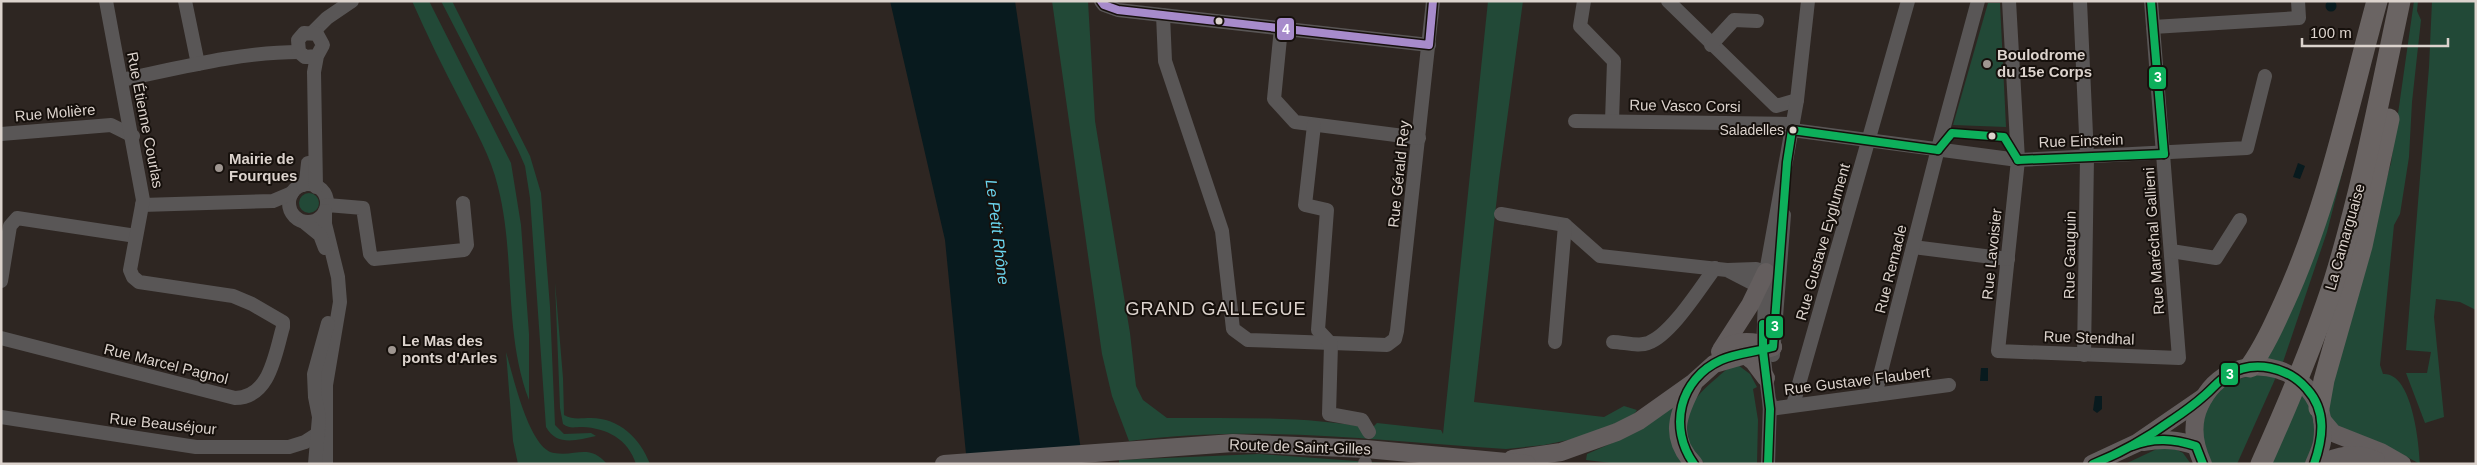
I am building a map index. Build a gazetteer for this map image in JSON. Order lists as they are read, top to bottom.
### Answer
{
  "streets": {
    "highway": ["La Camarguaise"],
    "main road": ["Route de Saint-Gilles"],
    "street": [
      "Rue Vasco Corsi",
      "Rue Molière",
      "Rue Étienne Courlas",
      "Rue Einstein",
      "Rue Gérald Rey",
      "Rue Maréchal Gallieni",
      "Rue Gustave Eyglument",
      "Rue Lavoisier",
      "Rue Gauguin",
      "Rue Remacle",
      "Rue Stendhal",
      "Rue Marcel Pagnol",
      "Rue Gustave Flaubert",
      "Rue Beauséjour"
    ]
  },
  "crossings": [
    ["Rue Vasco Corsi", "Rue Einstein"],
    ["Rue Molière", "Rue Étienne Courlas"],
    ["Rue Étienne Courlas", "Rue Marcel Pagnol"],
    ["Rue Einstein", "Rue Maréchal Gallieni"],
    ["Rue Einstein", "Rue Gustave Eyglument"],
    ["Rue Einstein", "Rue Lavoisier"],
    ["Rue Einstein", "Rue Gauguin"],
    ["Rue Einstein", "Rue Remacle"],
    ["Rue Maréchal Gallieni", "Rue Stendhal"],
    ["Rue Gustave Eyglument", "Rue Gustave Flaubert"],
    ["Rue Lavoisier", "Rue Stendhal"],
    ["Rue Gauguin", "Rue Stendhal"],
    ["Rue Remacle", "Rue Gustave Flaubert"]
  ],
  "districts": ["GRAND GALLEGUE"],
  "water": ["Le Petit Rhône"],
  "places": [
    "Boulodrome du 15e Corps",
    "Saladelles",
    "Mairie de Fourques",
    "Le Mas des ponts d'Arles"
  ],
  "lines": ["transit line 3", "transit line 4"],
  "scale_bar": "100 m"
}
